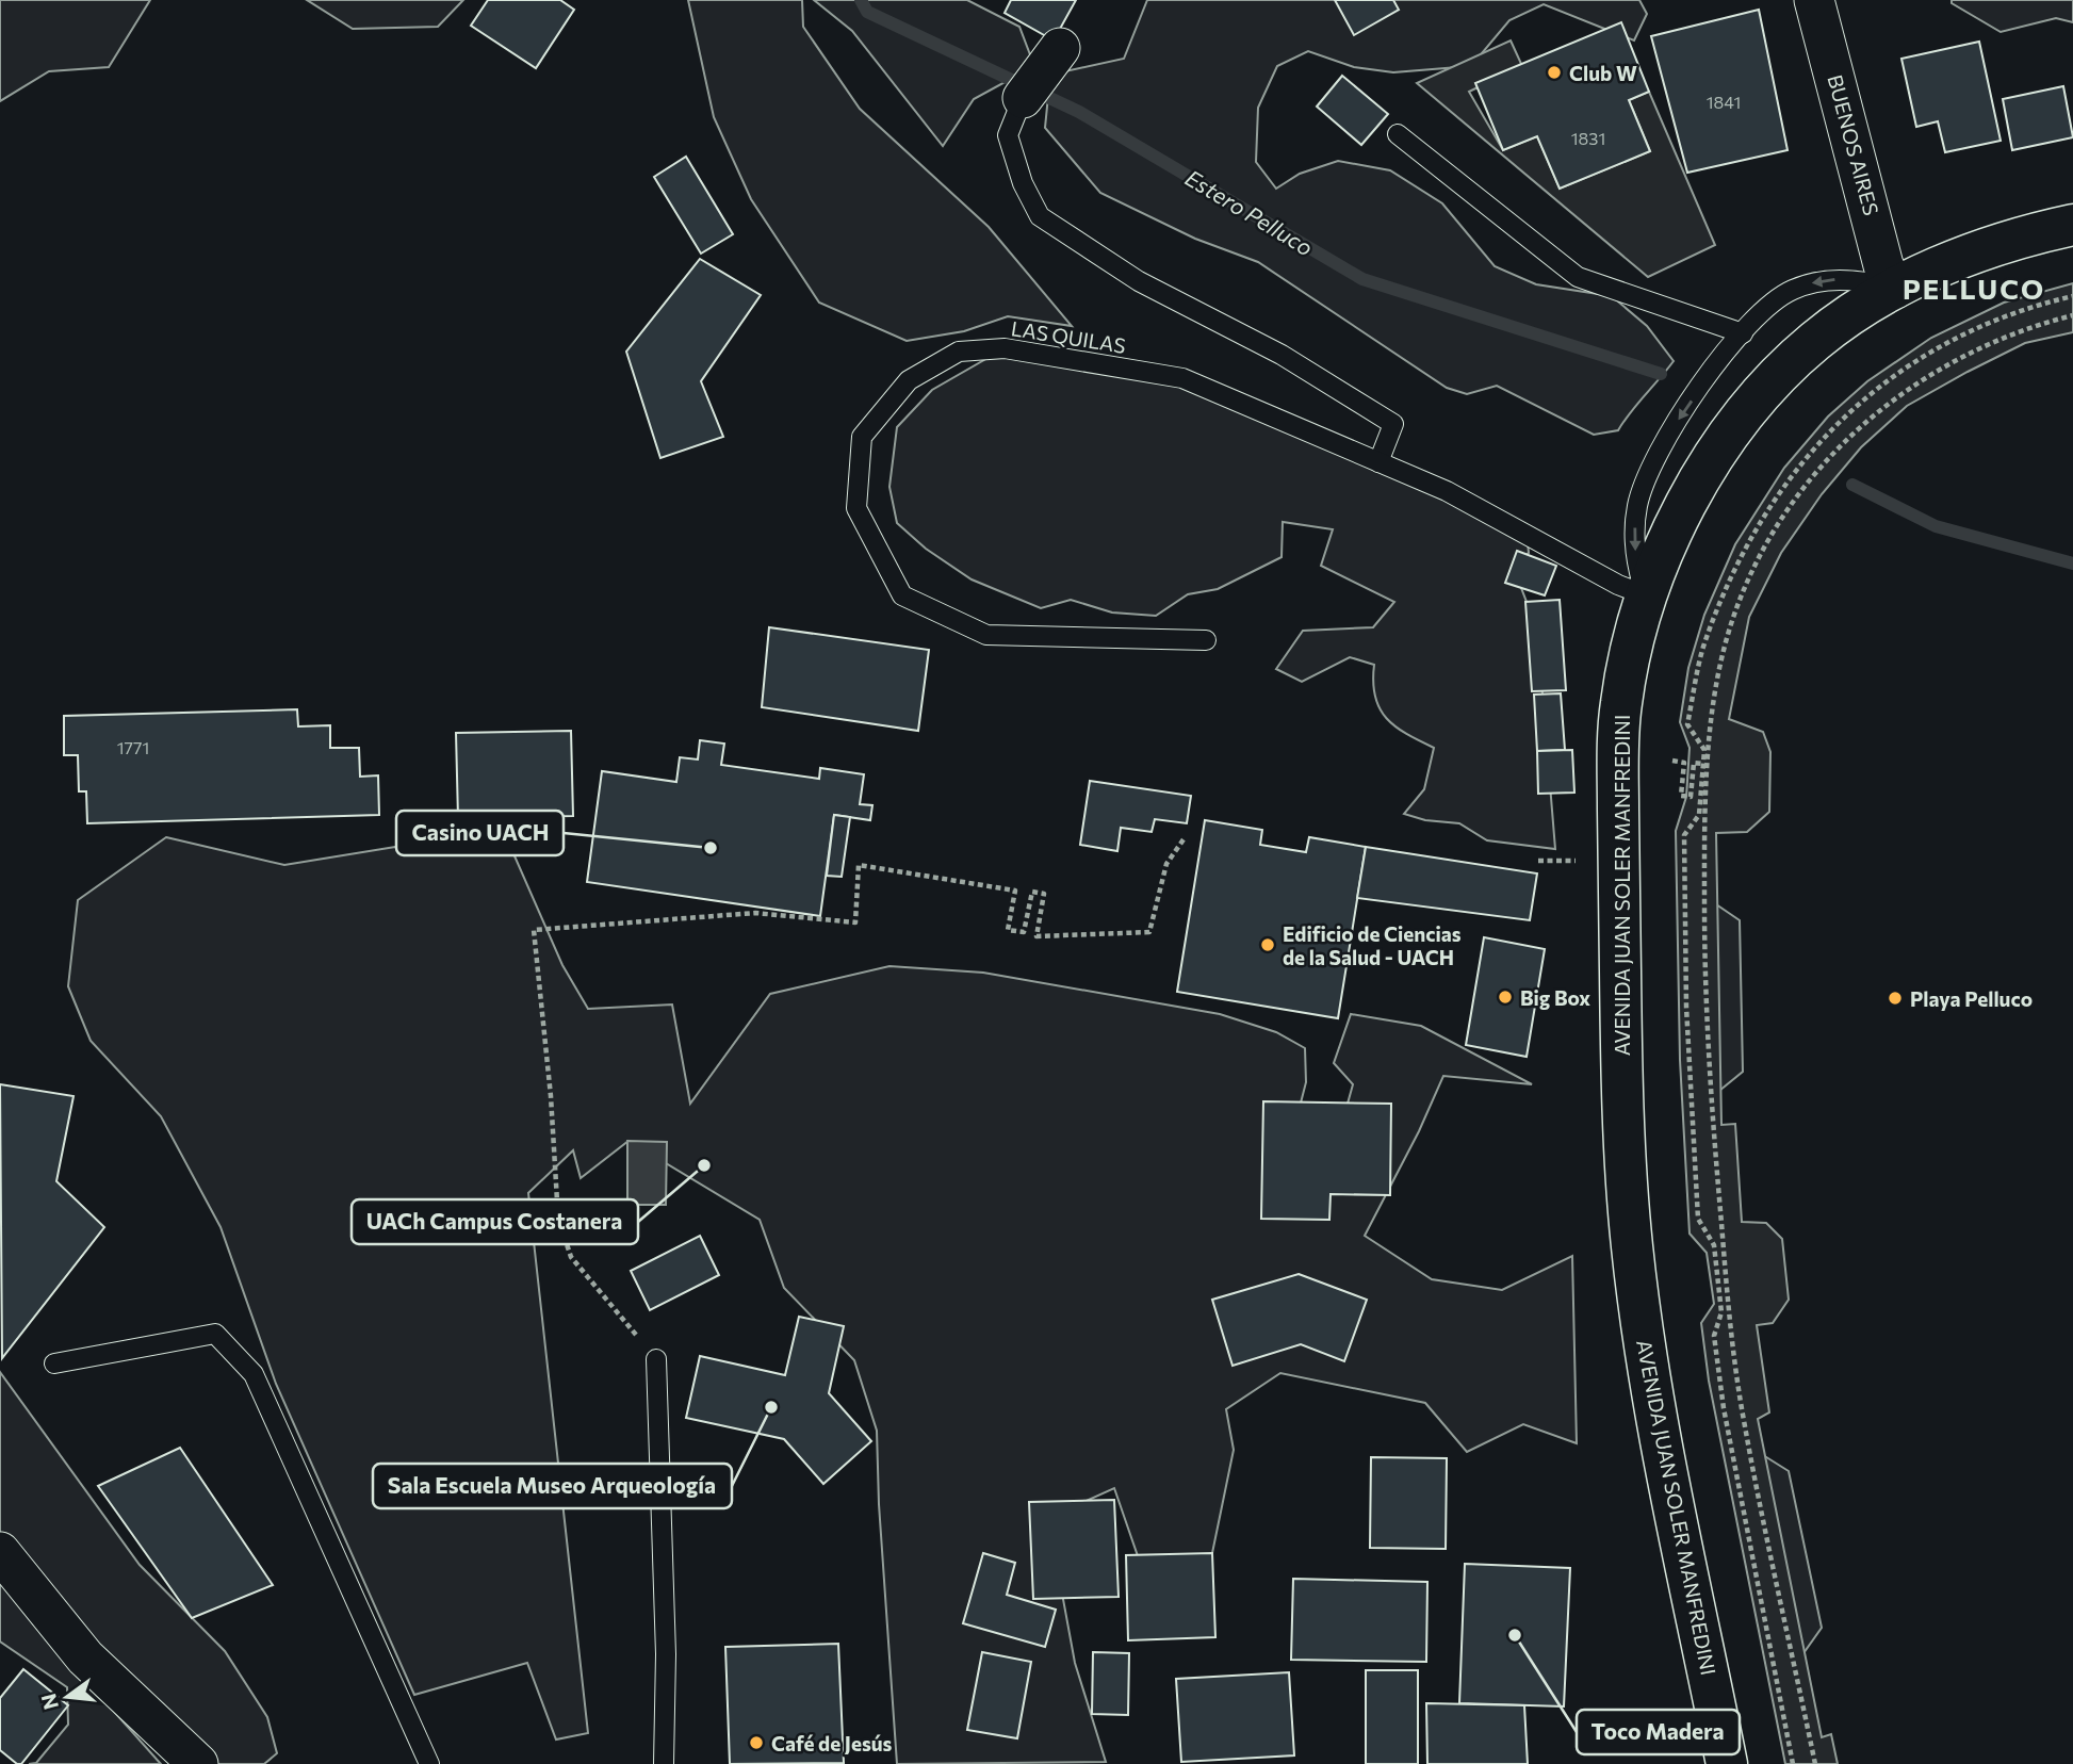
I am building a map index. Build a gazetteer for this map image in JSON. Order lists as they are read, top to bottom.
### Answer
{
  "streets": {
    "highway": ["AVENIDA JUAN SOLER MANFREDINI"],
    "street": ["BUENOS AIRES"],
    "lane": ["LAS QUILAS"]
  },
  "crossings": [
    ["BUENOS AIRES", "AVENIDA JUAN SOLER MANFREDINI"],
    ["LAS QUILAS", "AVENIDA JUAN SOLER MANFREDINI"]
  ],
  "districts": ["PELLUCO"],
  "water": ["Estero Pelluco"],
  "places": [
    "Club W",
    "Casino UACH",
    "Edificio de Ciencias de la Salud - UACH",
    "Big Box",
    "Playa Pelluco",
    "UACh Campus Costanera",
    "Sala Escuela Museo Arqueología",
    "Toco Madera",
    "Café de Jesús"
  ],
  "house_numbers": ["1841", "1831", "1771"],
  "north": "left"
}
